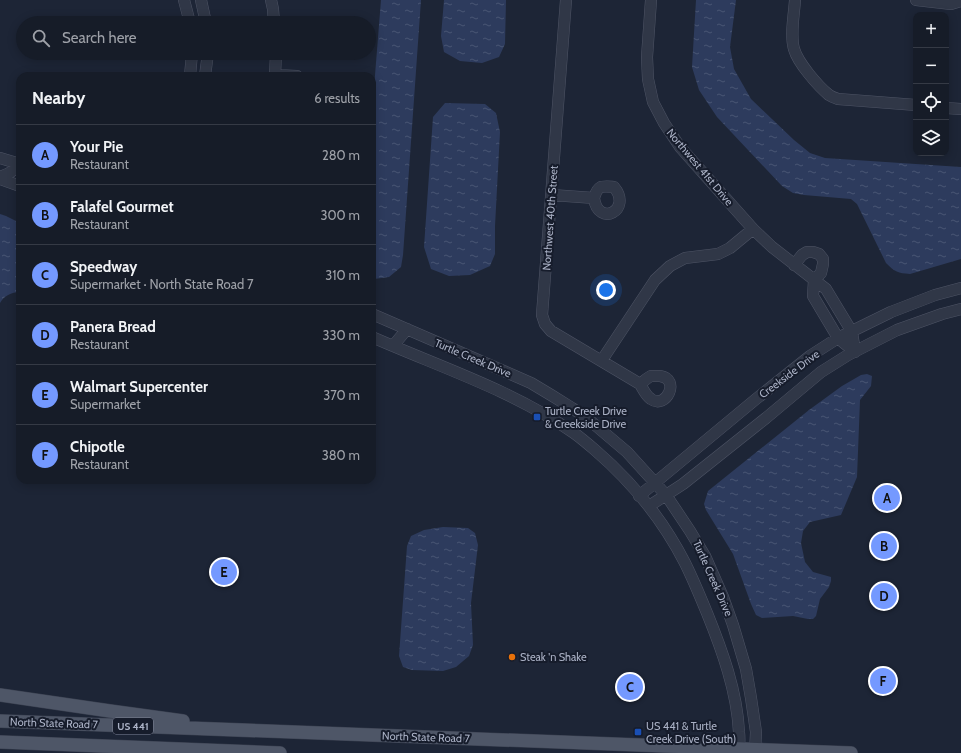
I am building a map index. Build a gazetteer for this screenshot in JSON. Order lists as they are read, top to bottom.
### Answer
{
  "streets": {
    "main road": ["North State Road 7", "US 441"],
    "street": [
      "Northwest 41st Drive",
      "Northwest 40th Street",
      "Turtle Creek Drive",
      "Creekside Drive"
    ]
  },
  "crossings": [
    ["Northwest 41st Drive", "Creekside Drive"],
    ["Turtle Creek Drive", "Creekside Drive"],
    ["Turtle Creek Drive", "North State Road 7"]
  ],
  "places": {
    "transit": ["Turtle Creek Drive & Creekside Drive", "US 441 & Turtle Creek Drive (South)"],
    "other": ["Steak 'n Shake"]
  },
  "page": {
    "map_buttons": ["+", "−"],
    "search": "Search here",
    "heading": ["Nearby", "6 results"],
    "list": [
      {
        "mark": "A",
        "name": "Your Pie",
        "note": "Restaurant",
        "value": "280 m"
      },
      {
        "mark": "B",
        "name": "Falafel Gourmet",
        "note": "Restaurant",
        "value": "300 m"
      },
      {
        "mark": "C",
        "name": "Speedway",
        "note": "Supermarket · North State Road 7",
        "value": "310 m"
      },
      {
        "mark": "D",
        "name": "Panera Bread",
        "note": "Restaurant",
        "value": "330 m"
      },
      {
        "mark": "E",
        "name": "Walmart Supercenter",
        "note": "Supermarket",
        "value": "370 m"
      },
      {
        "mark": "F",
        "name": "Chipotle",
        "note": "Restaurant",
        "value": "380 m"
      }
    ],
    "pins": [
      "A",
      "B",
      "E",
      "D",
      "F",
      "C"
    ]
  }
}
